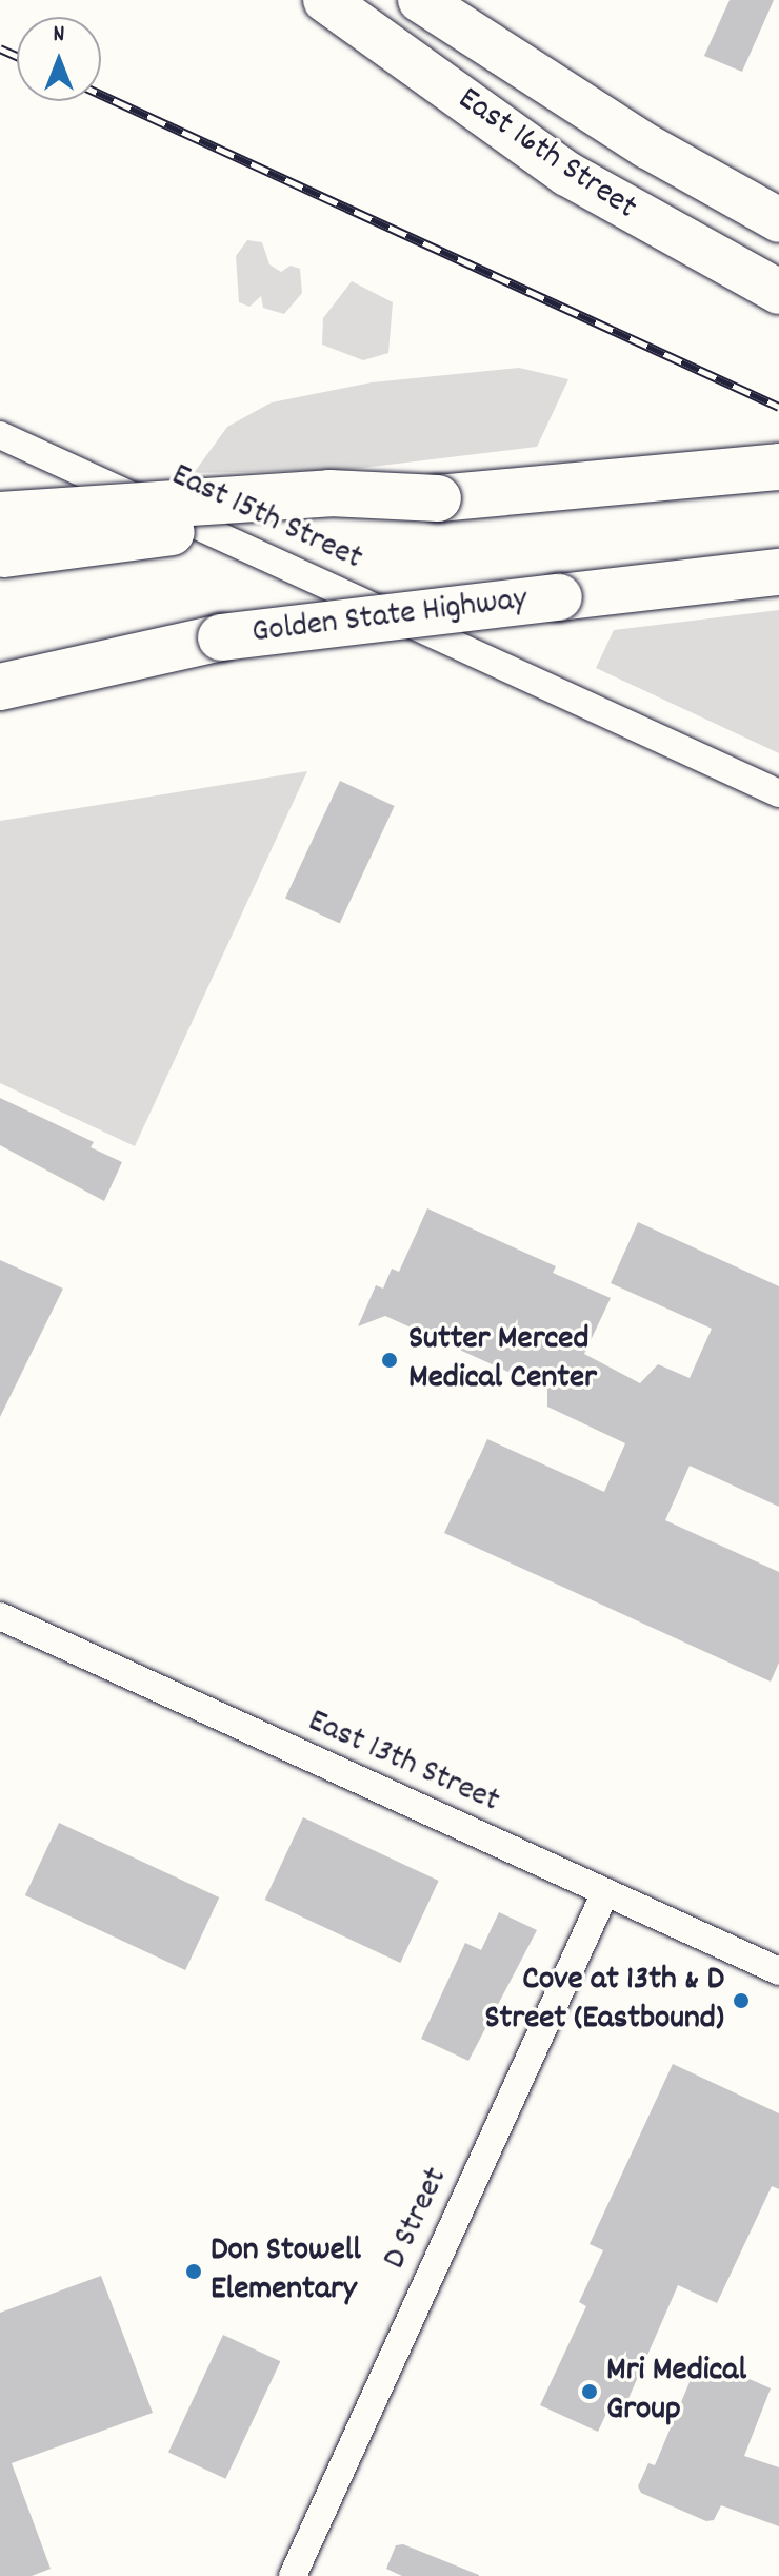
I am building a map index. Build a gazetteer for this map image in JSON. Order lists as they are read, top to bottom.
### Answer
{
  "streets": {
    "highway": ["Golden State Highway"],
    "main road": ["East 16th Street"],
    "street": ["East 15th Street", "East 13th Street", "D Street"]
  },
  "crossings": [
    ["East 13th Street", "D Street"]
  ],
  "places": [
    "Sutter Merced Medical Center",
    "Cove at 13th & D Street (Eastbound)",
    "Don Stowell Elementary",
    "Mri Medical Group"
  ],
  "north": "top"
}
